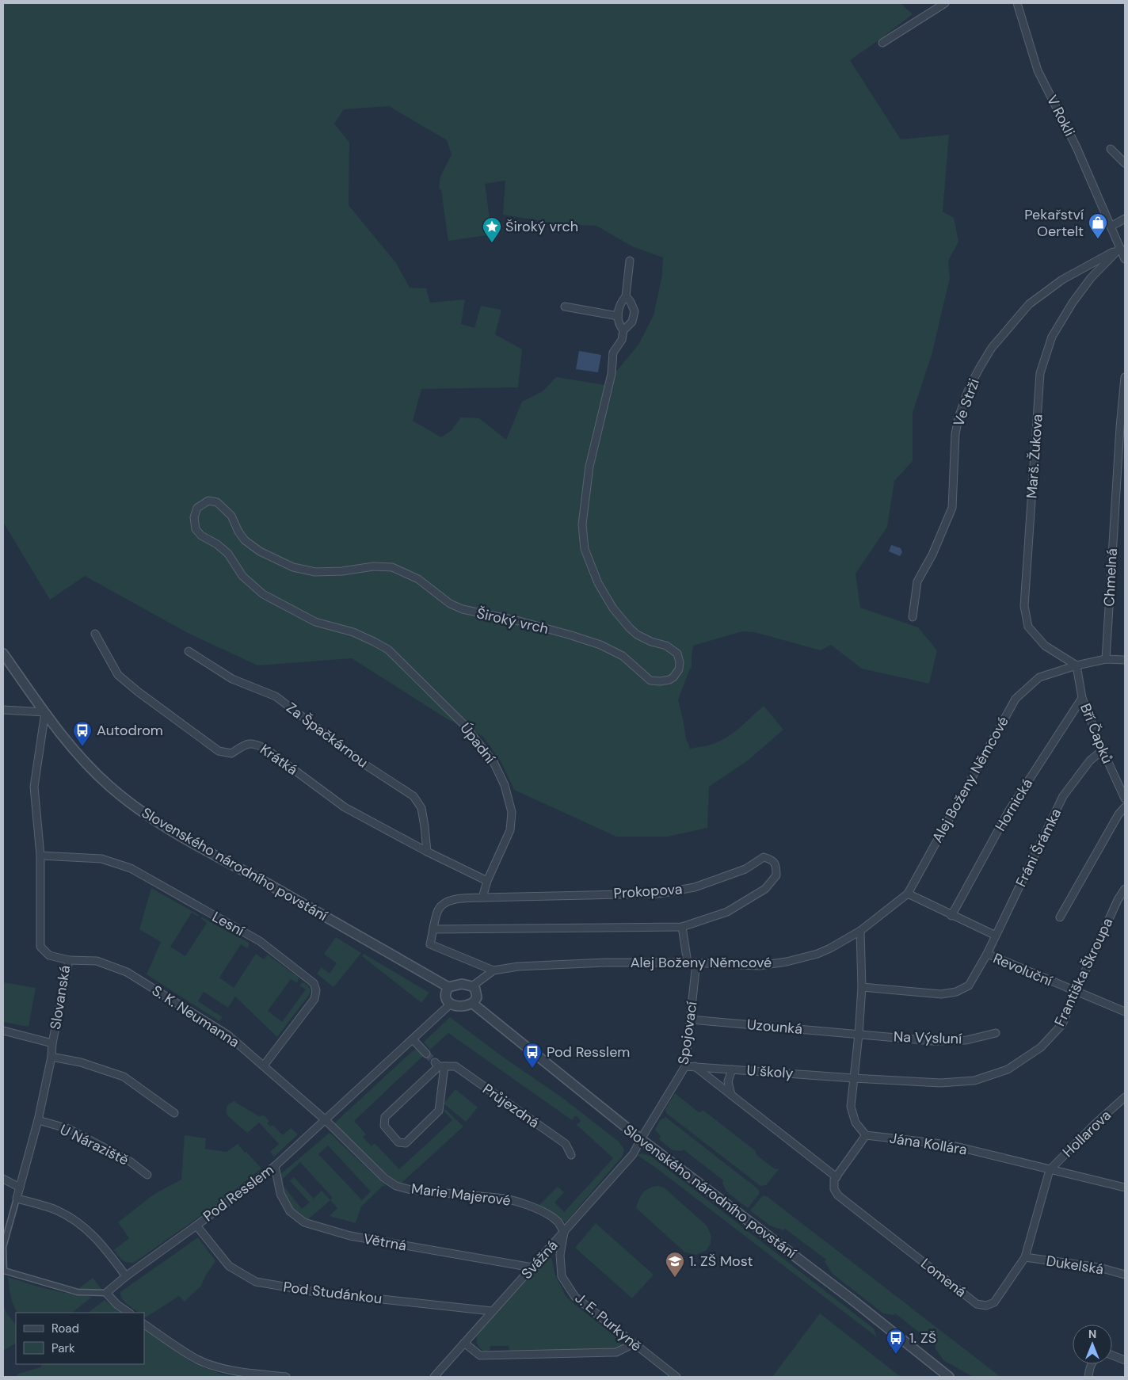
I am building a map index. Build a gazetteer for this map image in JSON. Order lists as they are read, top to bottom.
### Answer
{
  "streets": {
    "street": [
      "V Rokli",
      "Ve Strži",
      "Marš. Žukova",
      "Chmelná",
      "Široký vrch",
      "Bří Čapků",
      "Za Špačkárnou",
      "Úpadní",
      "Krátká",
      "Alej Boženy Němcové",
      "Hornická",
      "Fráni Šrámka",
      "Slovenského národního povstání",
      "Prokopova",
      "Lesní",
      "Revoluční",
      "Františka Škroupa",
      "Slovanská",
      "S. K. Neumanna",
      "Uzounká",
      "Spojovací",
      "Na Výsluní",
      "U školy",
      "Průjezdná",
      "Hollarova",
      "Jána Kollára",
      "U Náraziště",
      "Pod Resslem",
      "Marie Majerové",
      "Větrná",
      "Svážná",
      "Dukelská",
      "Lomená",
      "Pod Studánkou",
      "J. E. Purkyně"
    ]
  },
  "crossings": [
    ["V Rokli", "Ve Strži"],
    ["V Rokli", "Marš. Žukova"],
    ["Ve Strži", "Marš. Žukova"],
    ["Marš. Žukova", "Bří Čapků"],
    ["Marš. Žukova", "Alej Boženy Němcové"],
    ["Chmelná", "Alej Boženy Němcové"],
    ["Široký vrch", "Úpadní"],
    ["Bří Čapků", "Alej Boženy Němcové"],
    ["Bří Čapků", "Hornická"],
    ["Bří Čapků", "Fráni Šrámka"],
    ["Za Špačkárnou", "Krátká"],
    ["Úpadní", "Krátká"],
    ["Úpadní", "Prokopova"],
    ["Alej Boženy Němcové", "Slovenského národního povstání"],
    ["Alej Boženy Němcové", "Prokopova"],
    ["Alej Boženy Němcové", "Spojovací"],
    ["Alej Boženy Němcové", "Pod Resslem"],
    ["Fráni Šrámka", "Revoluční"],
    ["Slovenského národního povstání", "Slovanská"],
    ["Slovenského národního povstání", "Spojovací"],
    ["Slovenského národního povstání", "Pod Resslem"],
    ["Slovenského národního povstání", "Svážná"],
    ["Lesní", "Slovanská"],
    ["Lesní", "S. K. Neumanna"],
    ["Revoluční", "Františka Škroupa"],
    ["Františka Škroupa", "U školy"],
    ["Slovanská", "S. K. Neumanna"],
    ["Slovanská", "U Náraziště"],
    ["Slovanská", "Pod Resslem"],
    ["S. K. Neumanna", "Pod Resslem"],
    ["S. K. Neumanna", "Marie Majerové"],
    ["Uzounká", "Spojovací"],
    ["Uzounká", "Na Výsluní"],
    ["Spojovací", "U školy"],
    ["Spojovací", "Svážná"],
    ["Hollarova", "Jána Kollára"],
    ["Hollarova", "Lomená"],
    ["Jána Kollára", "Lomená"],
    ["Pod Resslem", "Marie Majerové"],
    ["Pod Resslem", "Větrná"],
    ["Pod Resslem", "Pod Studánkou"],
    ["Marie Majerové", "Svážná"],
    ["Marie Majerové", "J. E. Purkyně"],
    ["Větrná", "Svážná"],
    ["Svážná", "Pod Studánkou"],
    ["Svážná", "J. E. Purkyně"],
    ["Dukelská", "Lomená"]
  ],
  "places": {
    "shop": ["Pekařství Oertelt"],
    "place": ["Široký vrch"],
    "bus stop": ["Autodrom", "Pod Resslem", "1. ZŠ"],
    "school or university": ["1. ZŠ Most"]
  },
  "legend": ["Road", "Park"],
  "north": "top"
}
